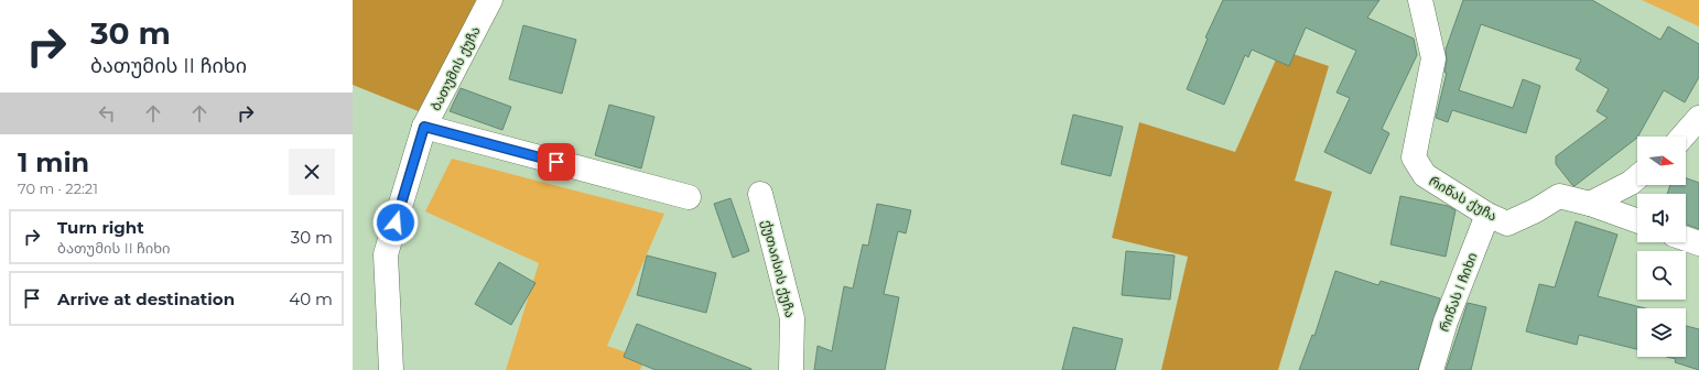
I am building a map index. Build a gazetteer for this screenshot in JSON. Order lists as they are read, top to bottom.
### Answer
{
  "streets": {
    "street": [
      "ბათუმის ქუჩა",
      "რიწას ქუჩა",
      "ქუთაისის ქუჩა",
      "რიწას I ჩიხი"
    ]
  },
  "crossings": [
    ["რიწას ქუჩა", "რიწას I ჩიხი"]
  ],
  "north": "right",
  "page": {
    "turn": ["30 m", "ბათუმის II ჩიხი"],
    "heading": ["1 min", "70 m · 22:21"],
    "list": [
      {
        "name": "Turn right",
        "note": "ბათუმის II ჩიხი",
        "value": "30 m"
      },
      {
        "name": "Arrive at destination",
        "value": "40 m"
      }
    ]
  }
}
